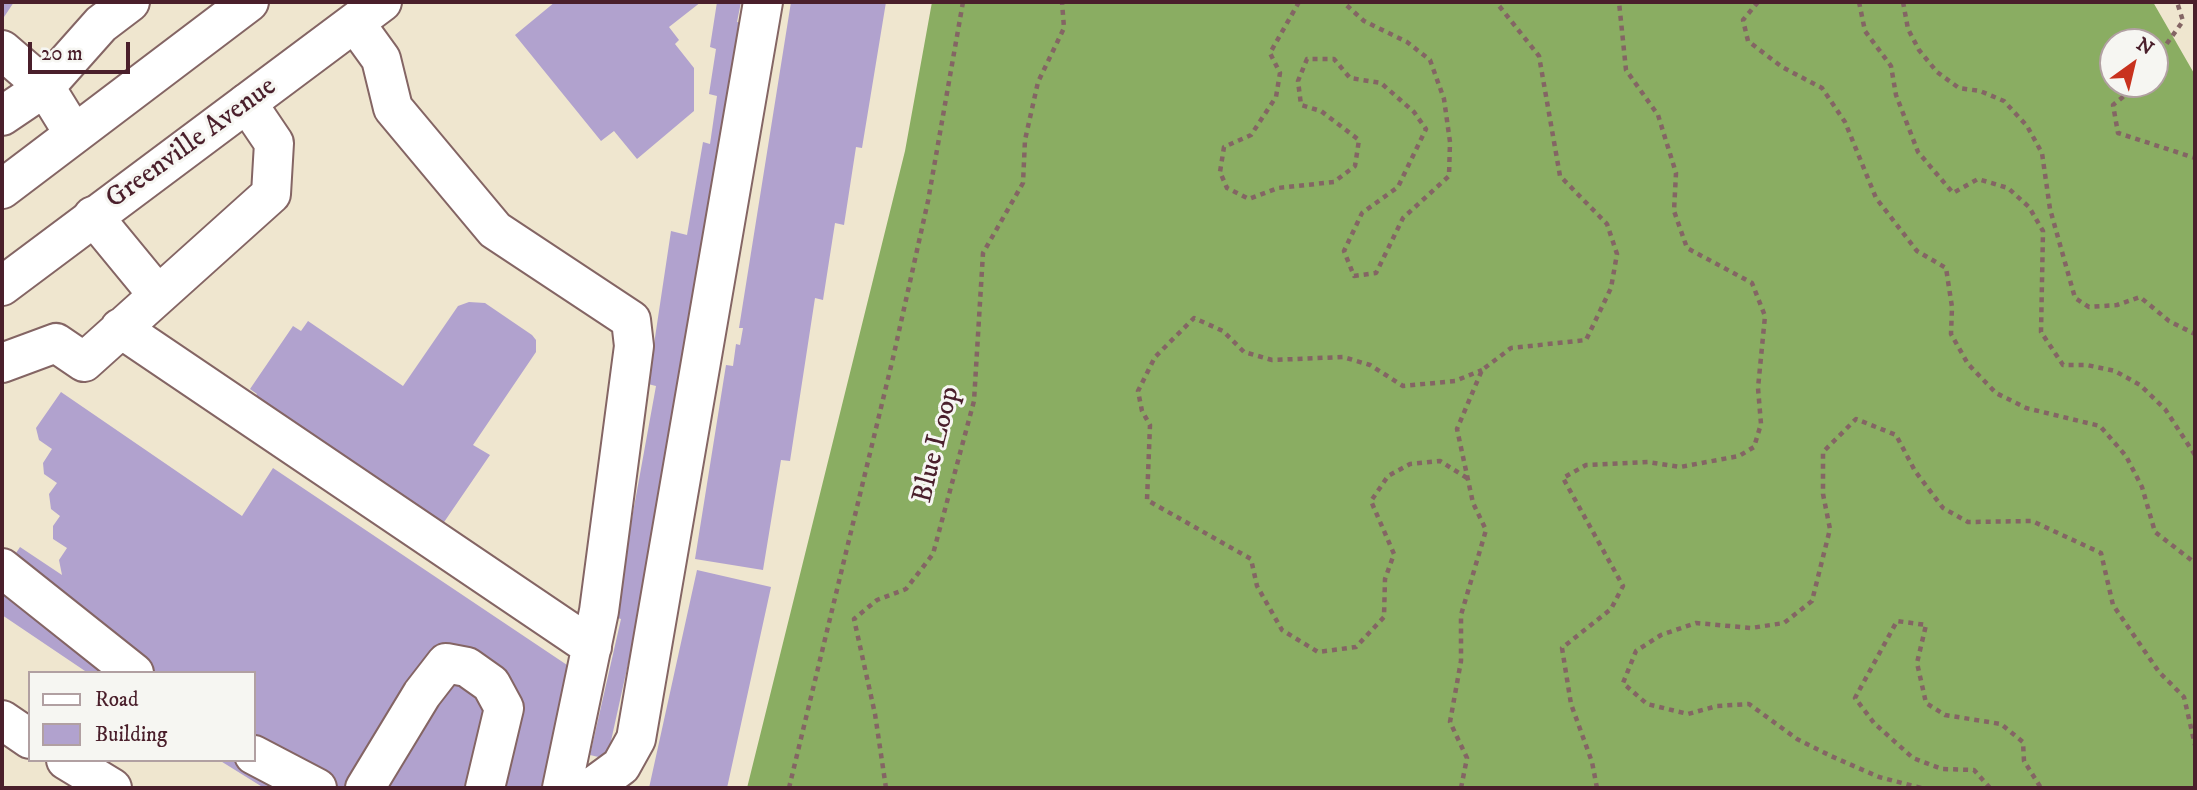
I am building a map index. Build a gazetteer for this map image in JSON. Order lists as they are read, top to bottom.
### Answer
{
  "streets": {
    "main road": ["Greenville Avenue"],
    "path": ["Blue Loop"]
  },
  "legend": ["Road", "Building"],
  "scale_bar": "20 m",
  "north": "top right"
}
